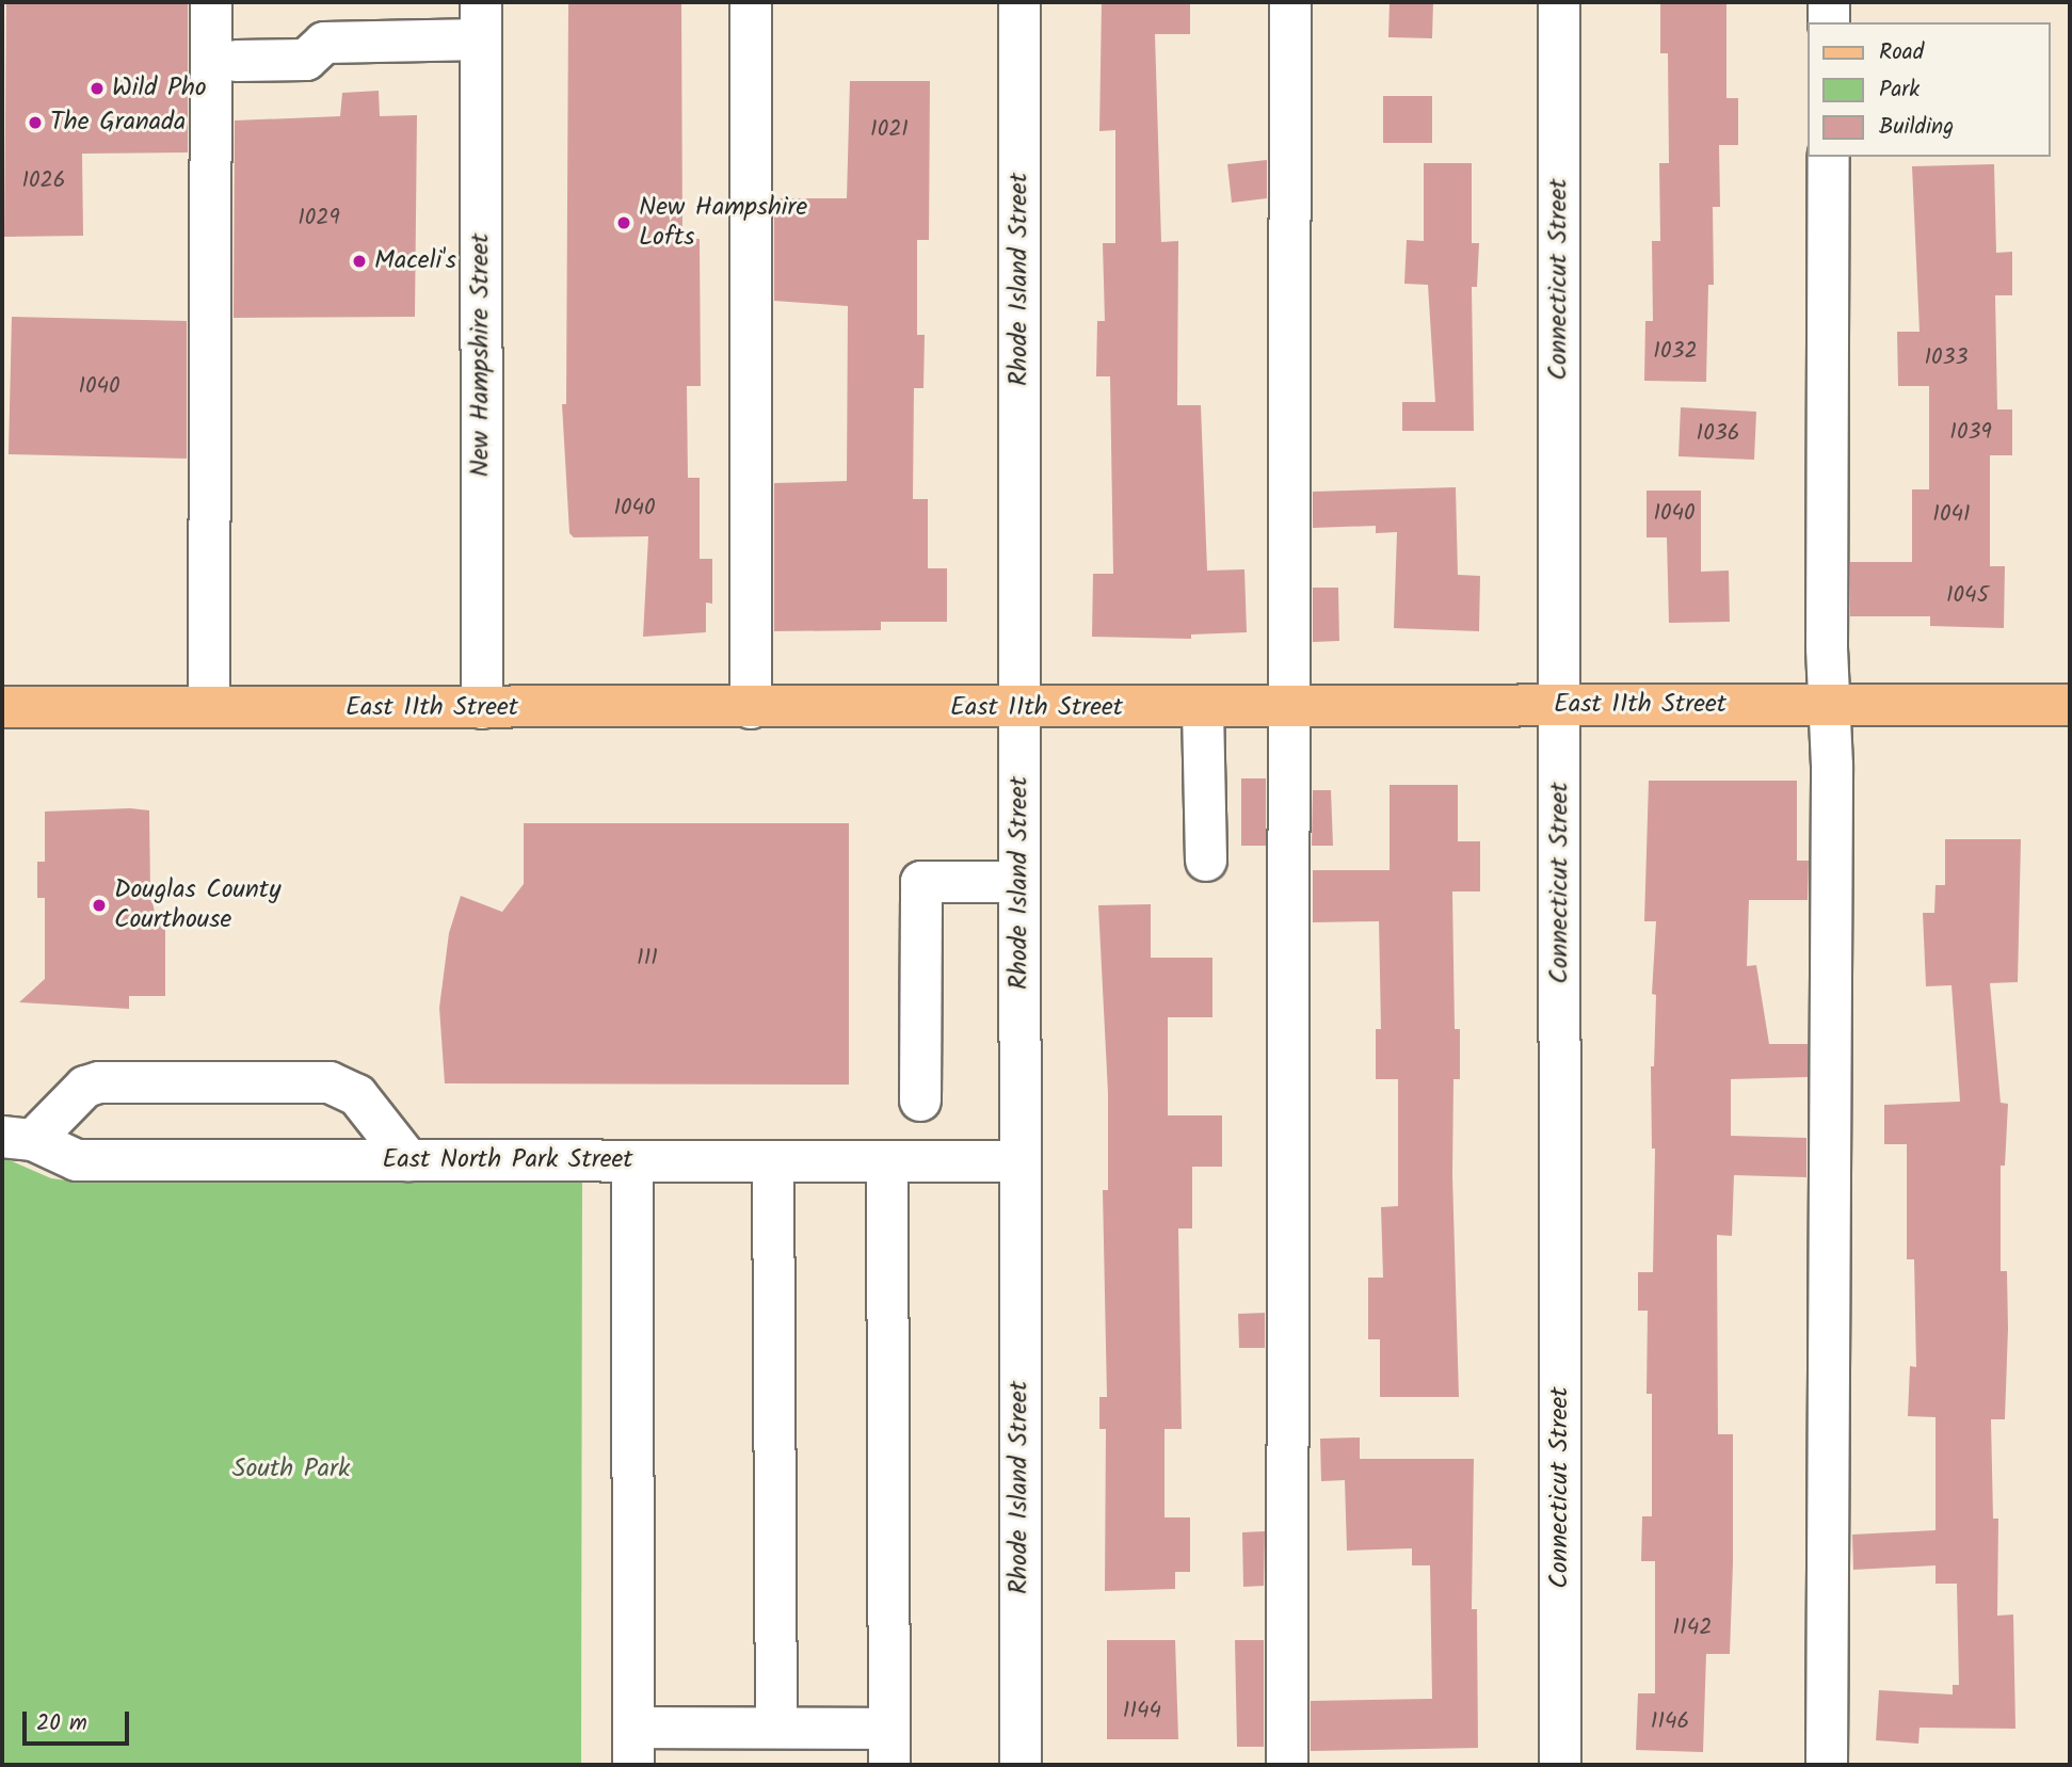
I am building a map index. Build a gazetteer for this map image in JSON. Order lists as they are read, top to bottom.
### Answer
{
  "streets": {
    "main road": ["East 11th Street"],
    "street": [
      "Rhode Island Street",
      "Connecticut Street",
      "New Hampshire Street",
      "East North Park Street"
    ]
  },
  "crossings": [
    ["Rhode Island Street", "East 11th Street"],
    ["Rhode Island Street", "East North Park Street"],
    ["Connecticut Street", "East 11th Street"],
    ["New Hampshire Street", "East 11th Street"]
  ],
  "parks": ["South Park"],
  "places": [
    "Wild Pho",
    "The Granada",
    "New Hampshire Lofts",
    "Maceli's",
    "Douglas County Courthouse"
  ],
  "house_numbers": [
    "1021",
    "1026",
    "1029",
    "1032",
    "1033",
    "1040",
    "1039",
    "1036",
    "1040",
    "1040",
    "1041",
    "1045",
    "111",
    "1142",
    "1144",
    "1146"
  ],
  "legend": ["Road", "Park", "Building"],
  "scale_bar": "20 m"
}
